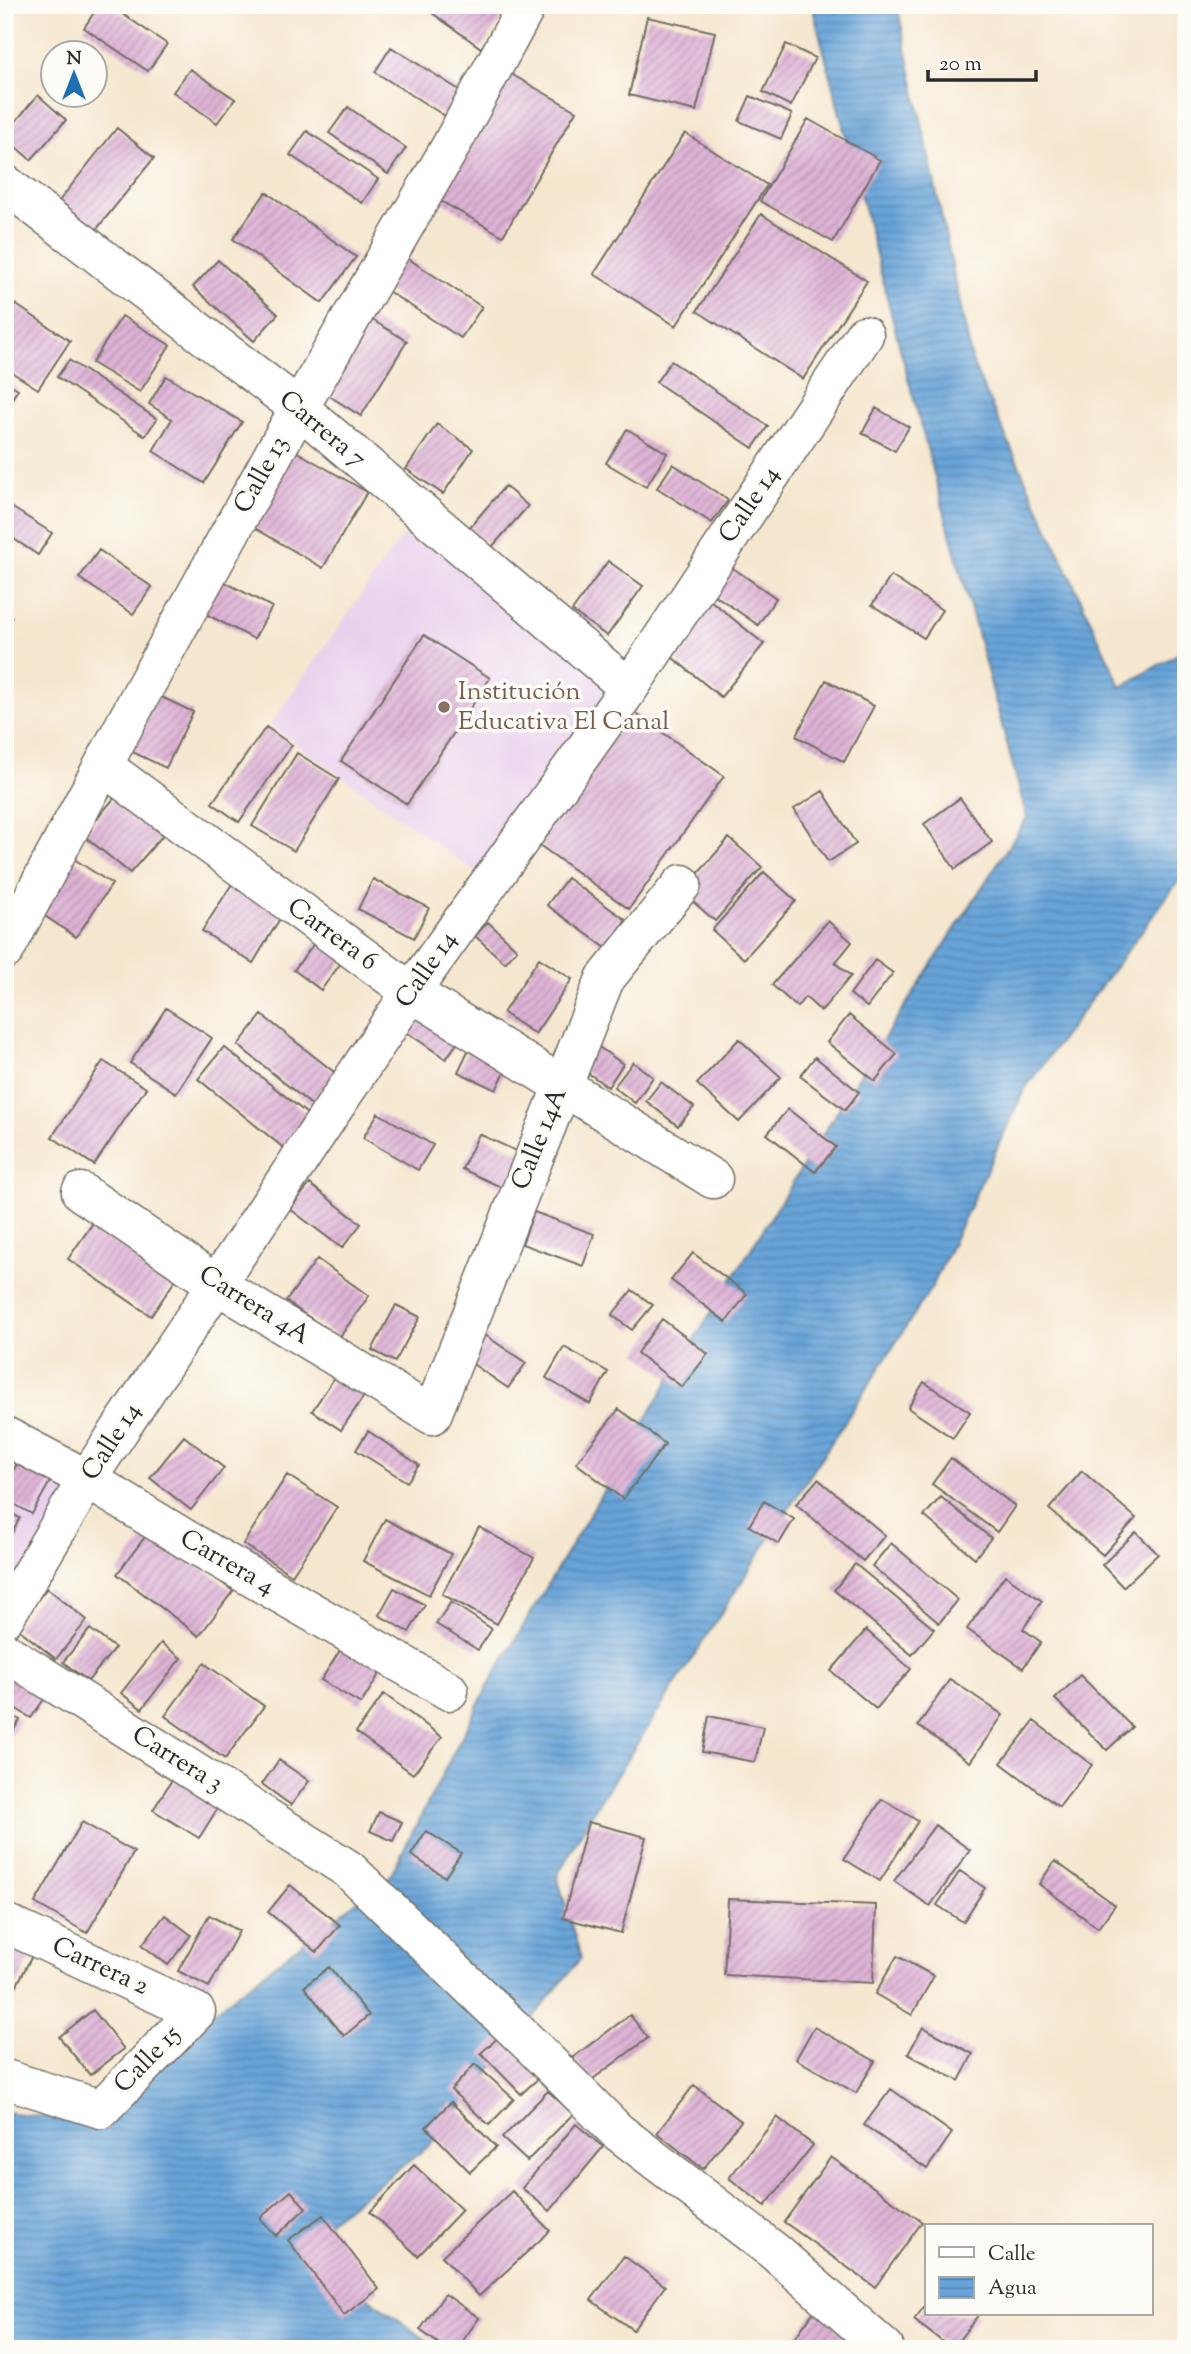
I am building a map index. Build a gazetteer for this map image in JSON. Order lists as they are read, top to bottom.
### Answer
{
  "streets": {
    "street": [
      "Carrera 7",
      "Calle 13",
      "Calle 14",
      "Carrera 6",
      "Calle 14A",
      "Carrera 4A",
      "Carrera 4",
      "Carrera 3",
      "Carrera 2",
      "Calle 15"
    ]
  },
  "crossings": [
    ["Carrera 7", "Calle 13"],
    ["Carrera 7", "Calle 14"],
    ["Calle 13", "Carrera 6"],
    ["Calle 14", "Carrera 6"],
    ["Calle 14", "Carrera 4A"],
    ["Calle 14", "Carrera 4"],
    ["Carrera 6", "Calle 14A"],
    ["Calle 14A", "Carrera 4A"],
    ["Carrera 2", "Calle 15"]
  ],
  "places": ["Institución Educativa El Canal"],
  "legend": ["Calle", "Agua"],
  "scale_bar": "20 m",
  "north": "top"
}
